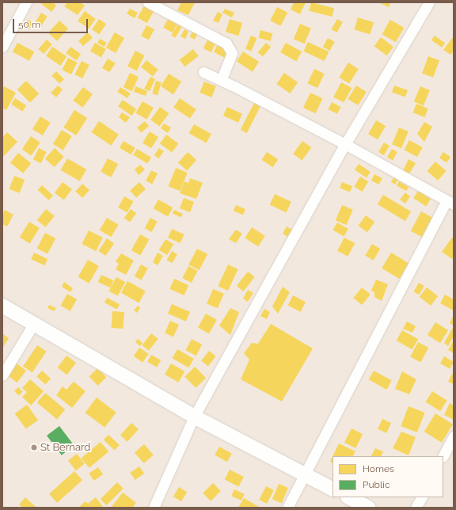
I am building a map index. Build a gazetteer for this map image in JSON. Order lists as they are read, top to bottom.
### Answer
{
  "places": ["St Bernard"],
  "legend": ["Homes", "Public"],
  "scale_bar": "50 m"
}
